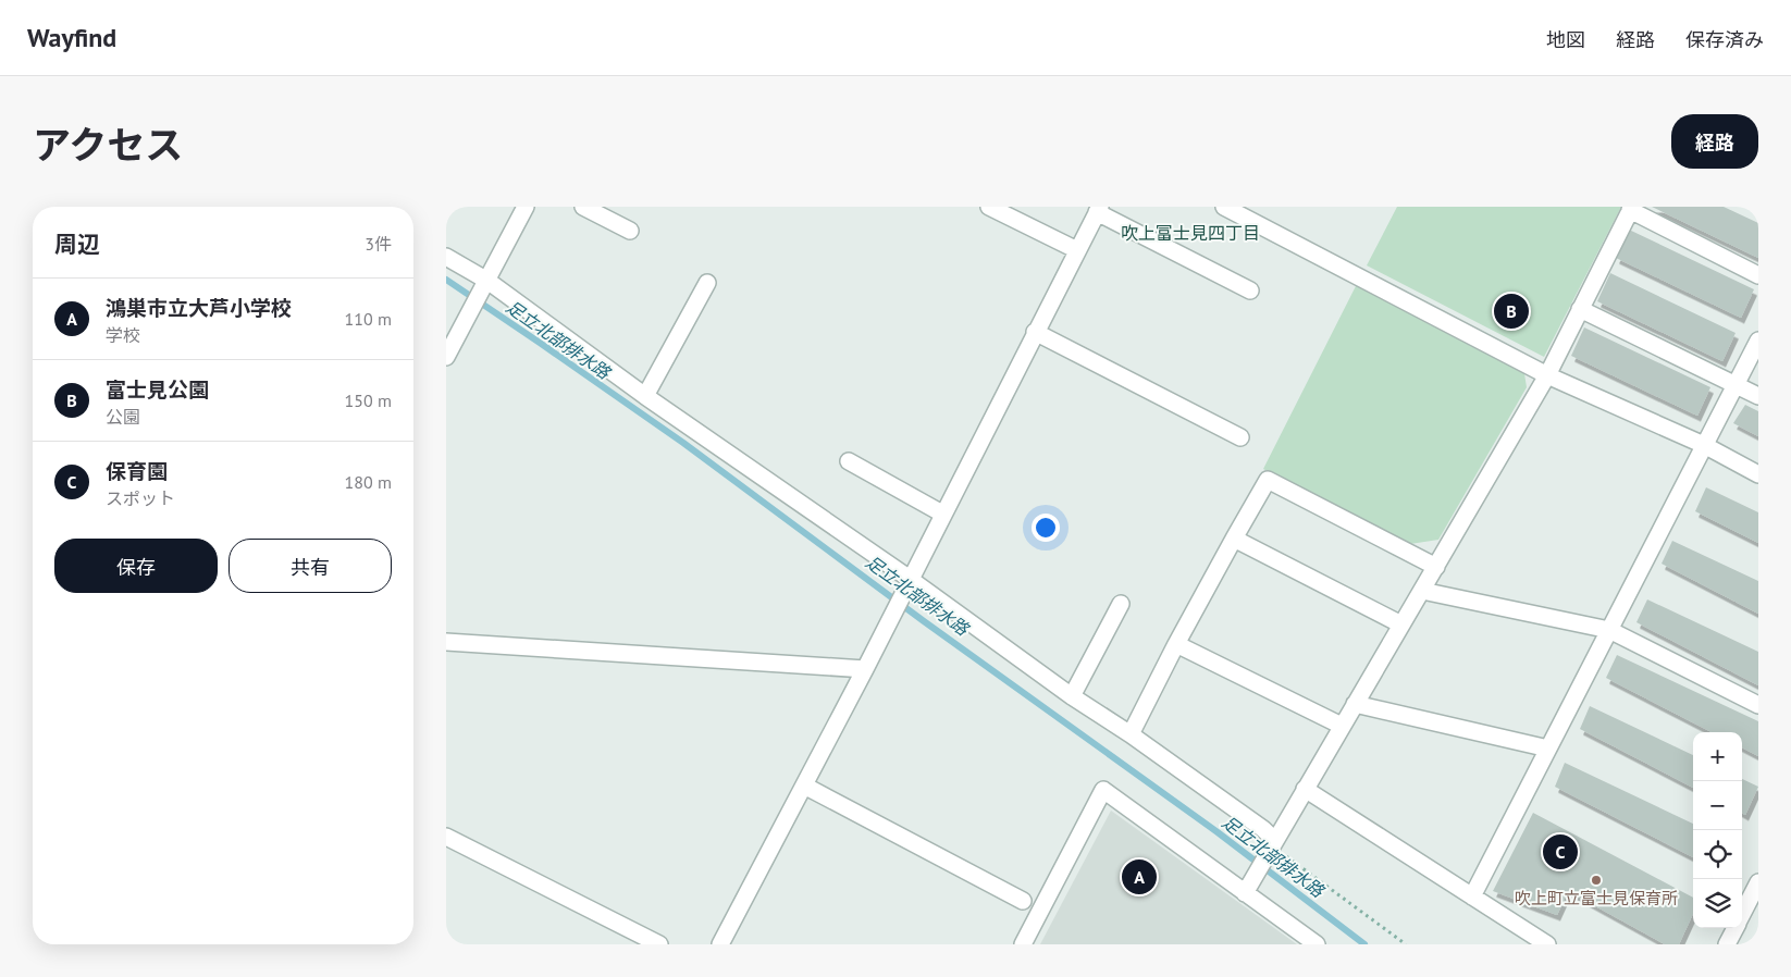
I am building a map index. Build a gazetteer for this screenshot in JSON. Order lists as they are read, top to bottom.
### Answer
{
  "districts": ["吹上富士見四丁目"],
  "water": ["足立北部排水路"],
  "places": ["吹上町立富士見保育所"],
  "page": {
    "header": "Wayfind",
    "nav": ["地図", "経路", "保存済み"],
    "title": "アクセス",
    "buttons": [
      "経路",
      ["保存", "共有"]
    ],
    "heading": ["周辺", "3件"],
    "list": [
      {
        "mark": "A",
        "name": "鴻巣市立大芦小学校",
        "note": "学校",
        "value": "110 m"
      },
      {
        "mark": "B",
        "name": "富士見公園",
        "note": "公園",
        "value": "150 m"
      },
      {
        "mark": "C",
        "name": "保育園",
        "note": "スポット",
        "value": "180 m"
      }
    ],
    "pins": ["B", "C", "A"],
    "map_buttons": ["+", "−"]
  }
}
